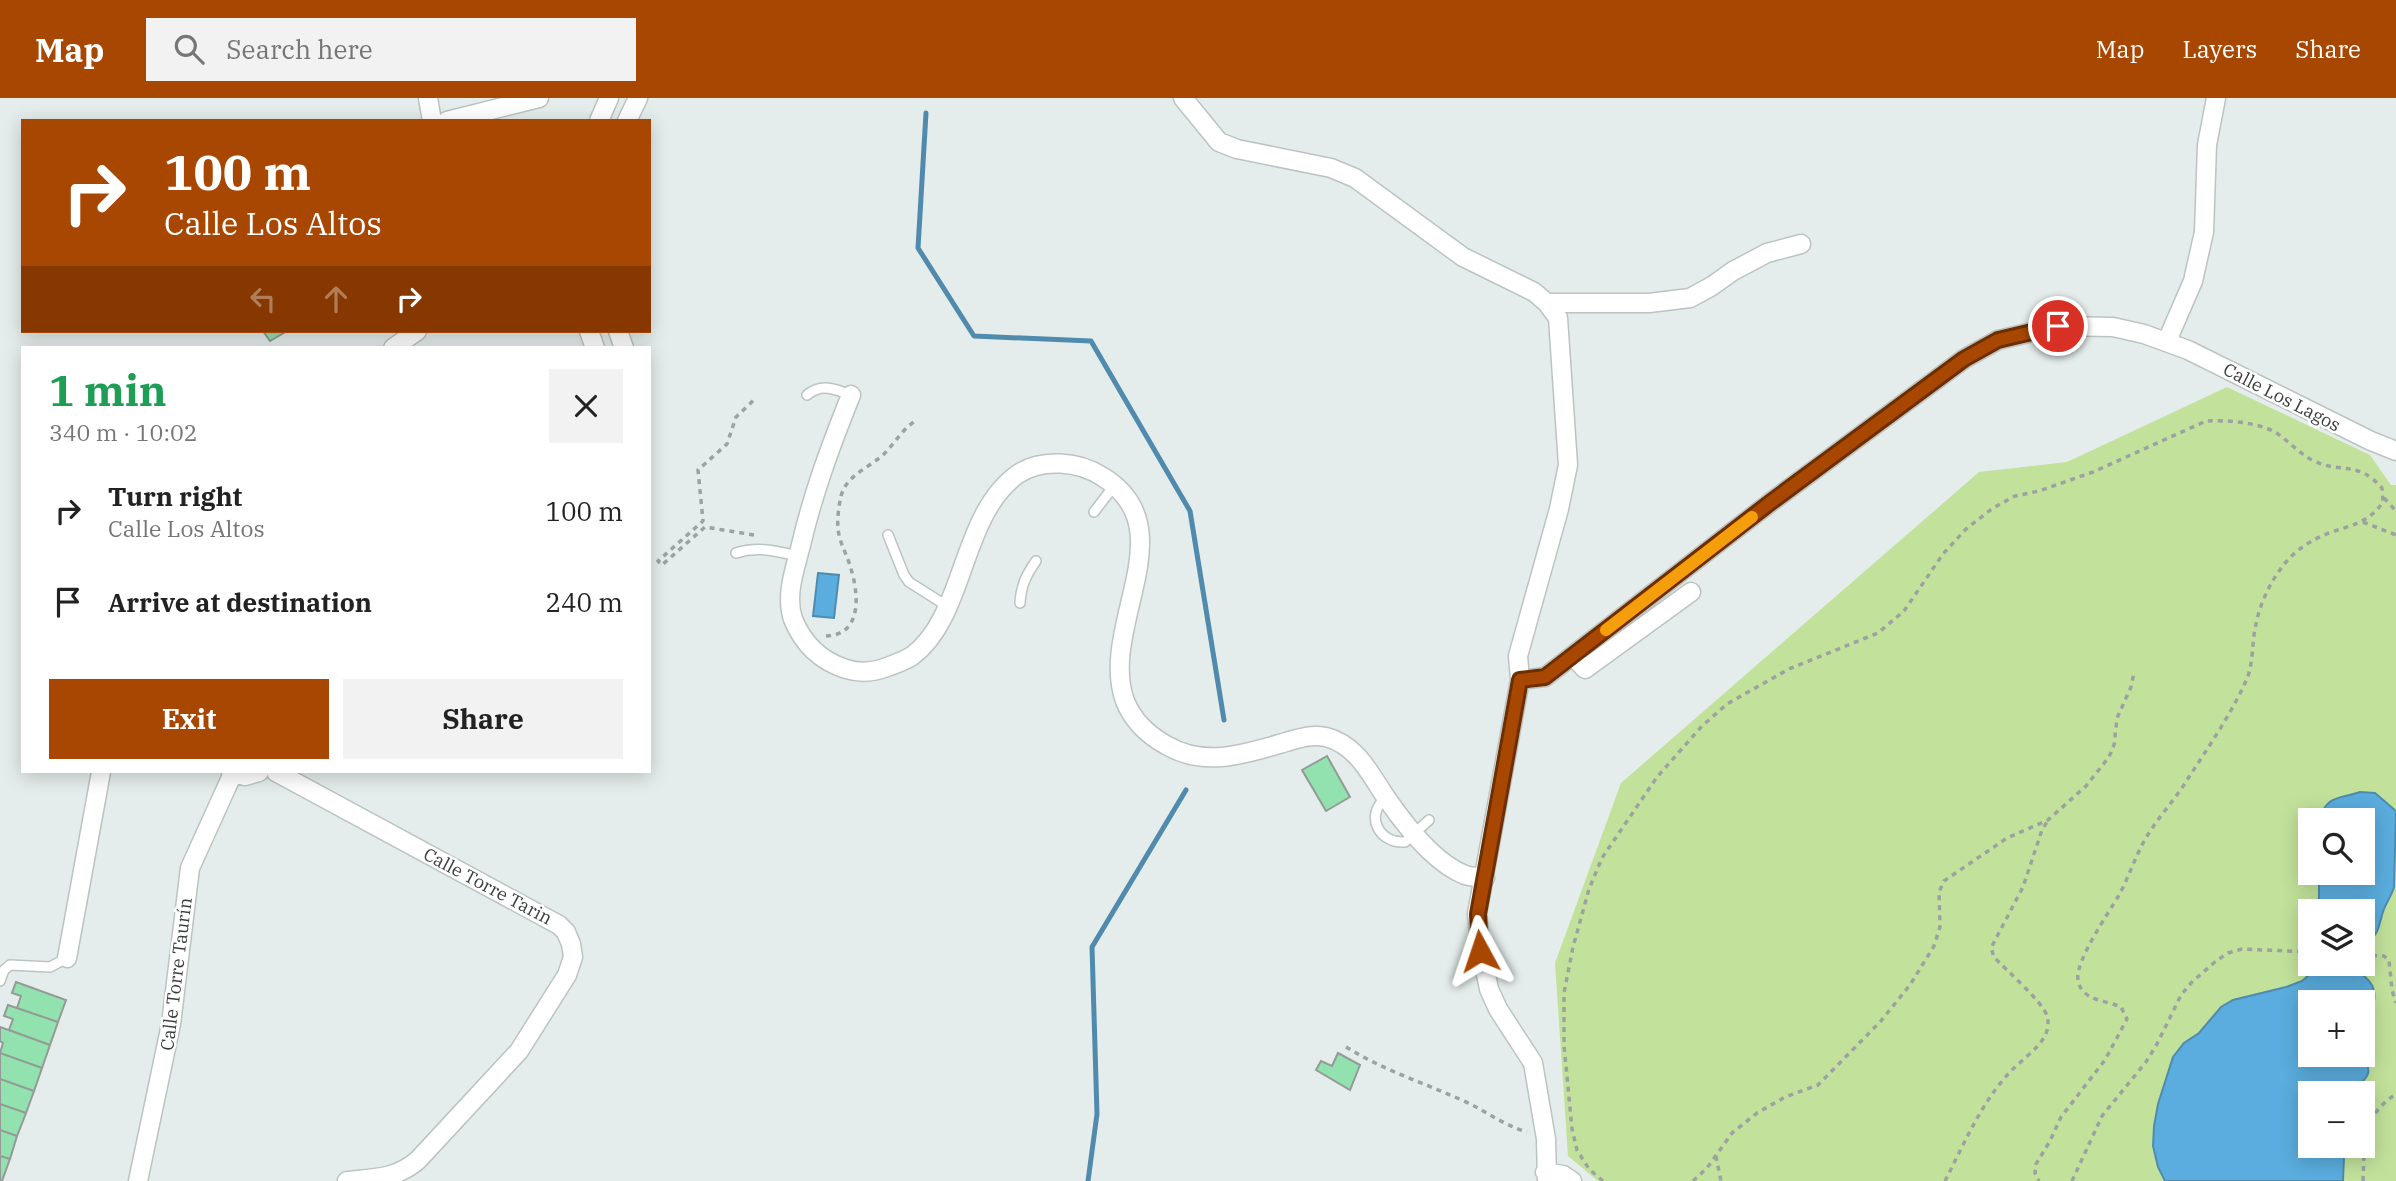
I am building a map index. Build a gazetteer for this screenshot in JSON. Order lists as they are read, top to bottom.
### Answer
{
  "streets": {
    "street": ["Calle Los Lagos", "Calle Torre Tarin", "Calle Torre Taurín"]
  },
  "page": {
    "header": "Map",
    "search": "Search here",
    "nav": ["Map", "Layers", "Share"],
    "turn": ["100 m", "Calle Los Altos"],
    "heading": ["1 min", "340 m · 10:02"],
    "list": [
      {
        "name": "Turn right",
        "note": "Calle Los Altos",
        "value": "100 m"
      },
      {
        "name": "Arrive at destination",
        "value": "240 m"
      }
    ],
    "buttons": ["Exit", "Share"],
    "map_buttons": ["+", "−"]
  }
}
